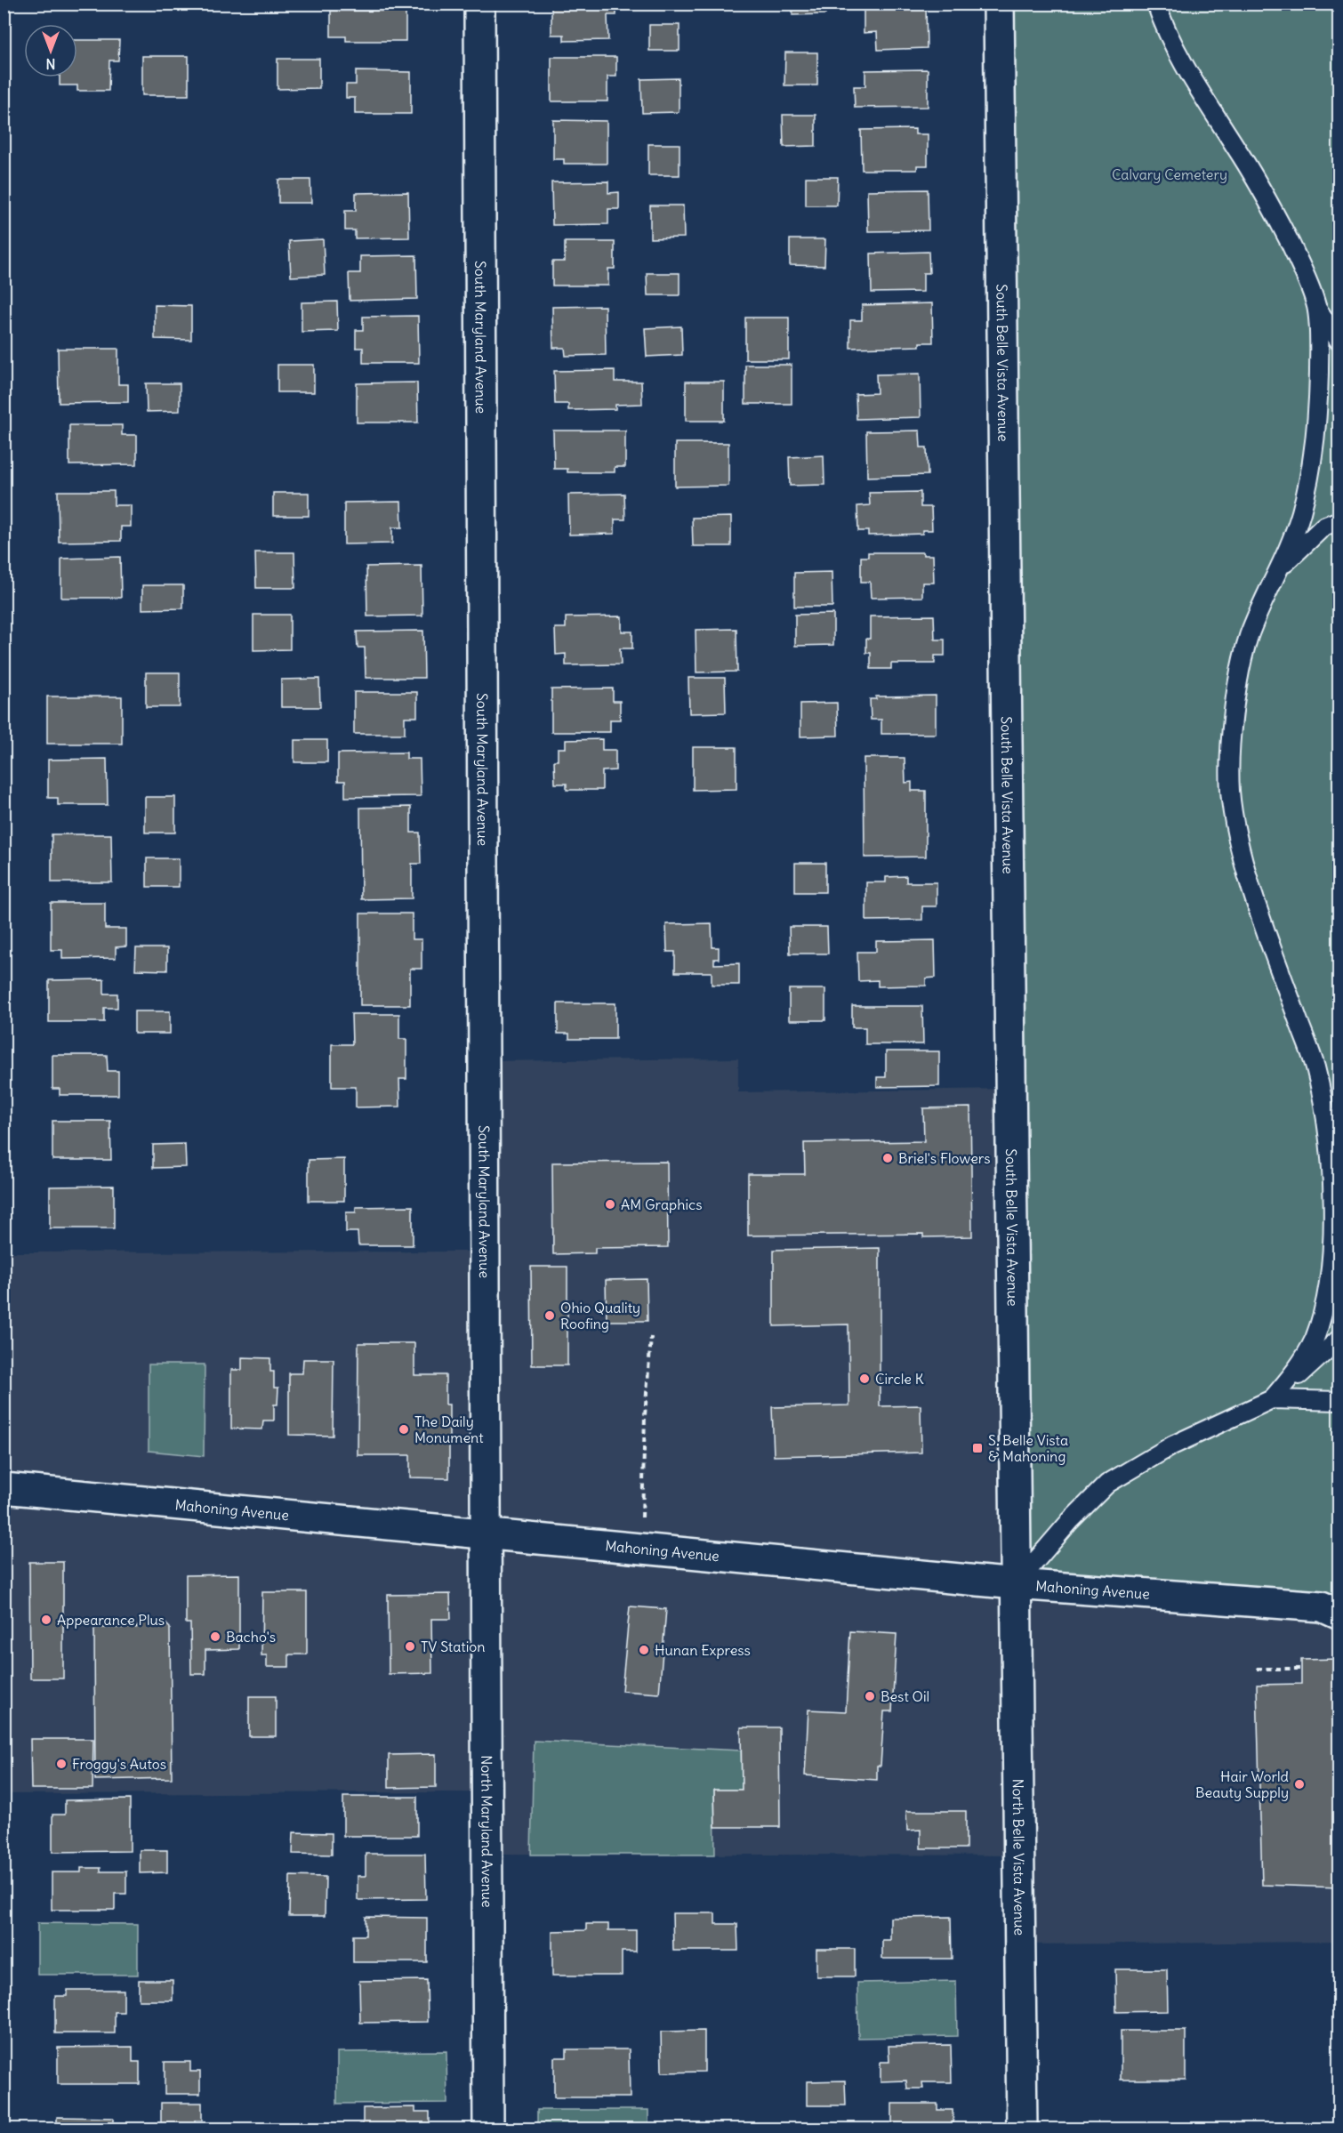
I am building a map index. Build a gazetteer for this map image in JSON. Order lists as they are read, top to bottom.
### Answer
{
  "streets": {
    "street": [
      "South Maryland Avenue",
      "South Belle Vista Avenue",
      "Mahoning Avenue",
      "North Maryland Avenue",
      "North Belle Vista Avenue"
    ]
  },
  "crossings": [
    ["South Maryland Avenue", "Mahoning Avenue"],
    ["South Maryland Avenue", "North Maryland Avenue"],
    ["South Belle Vista Avenue", "Mahoning Avenue"],
    ["South Belle Vista Avenue", "North Belle Vista Avenue"],
    ["Mahoning Avenue", "North Maryland Avenue"],
    ["Mahoning Avenue", "North Belle Vista Avenue"]
  ],
  "parks": ["Calvary Cemetery"],
  "places": {
    "other": [
      "Briel's Flowers",
      "AM Graphics",
      "Ohio Quality Roofing",
      "Circle K",
      "The Daily Monument",
      "Appearance Plus",
      "Bacho's",
      "TV Station",
      "Hunan Express",
      "Best Oil",
      "Froggy's Autos",
      "Hair World Beauty Supply"
    ],
    "transit": ["S. Belle Vista & Mahoning"]
  },
  "north": "bottom"
}
